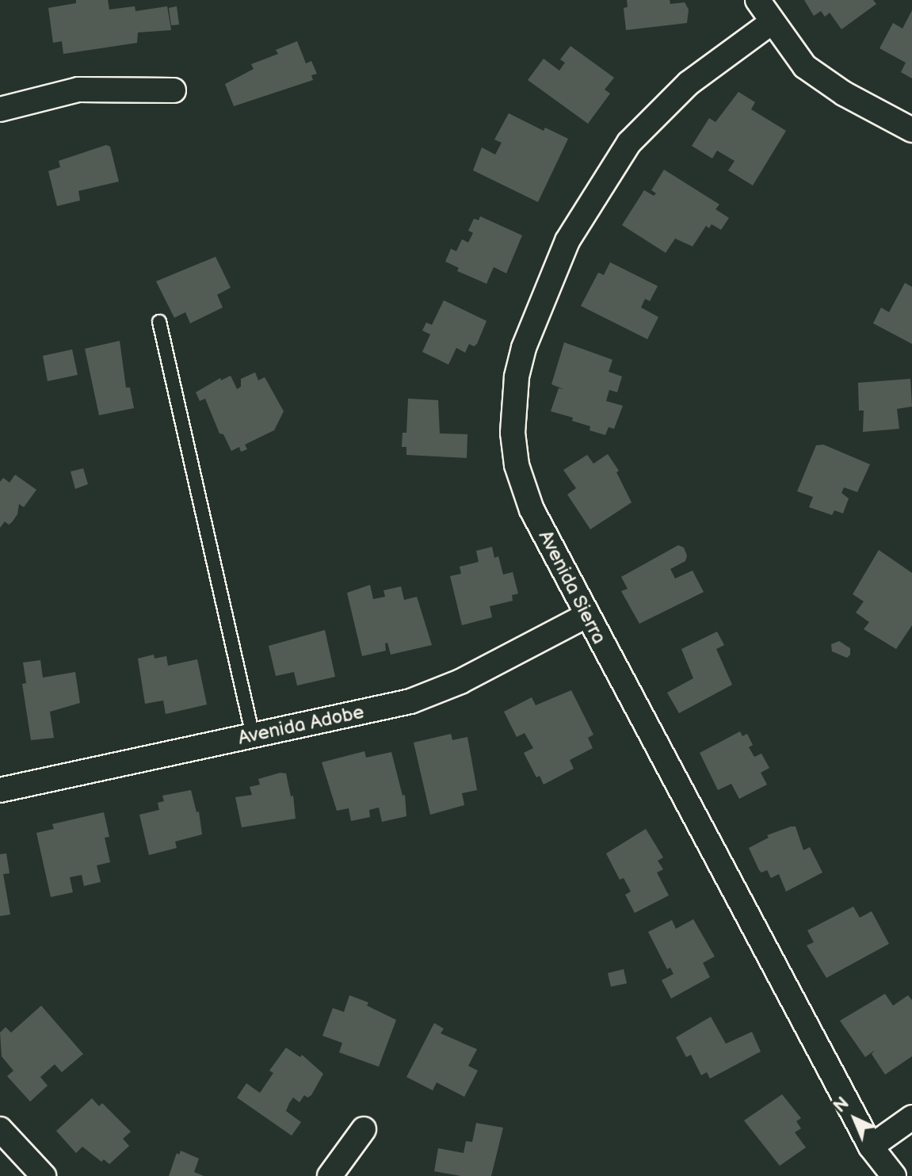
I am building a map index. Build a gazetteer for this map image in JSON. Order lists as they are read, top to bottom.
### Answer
{
  "streets": {
    "street": ["Avenida Sierra", "Avenida Adobe"]
  },
  "crossings": [
    ["Avenida Sierra", "Avenida Adobe"]
  ],
  "north": "top left"
}
